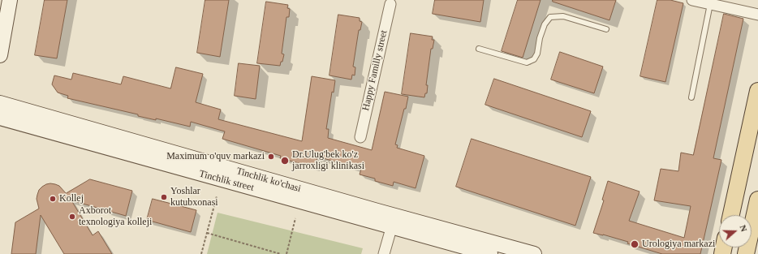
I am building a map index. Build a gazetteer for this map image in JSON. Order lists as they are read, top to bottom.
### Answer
{
  "streets": {
    "main road": ["Tinchlik ko'chasi"],
    "street": ["Happy Familly street"]
  },
  "places": [
    "Maximum o'quv markazi",
    "Dr.Ulug'bek ko'z jarroxligi klinikasi",
    "Yoshlar kutubxonasi",
    "Kollej",
    "Axborot texnologiya kolleji",
    "Urologiya markazi"
  ],
  "north": "right"
}
